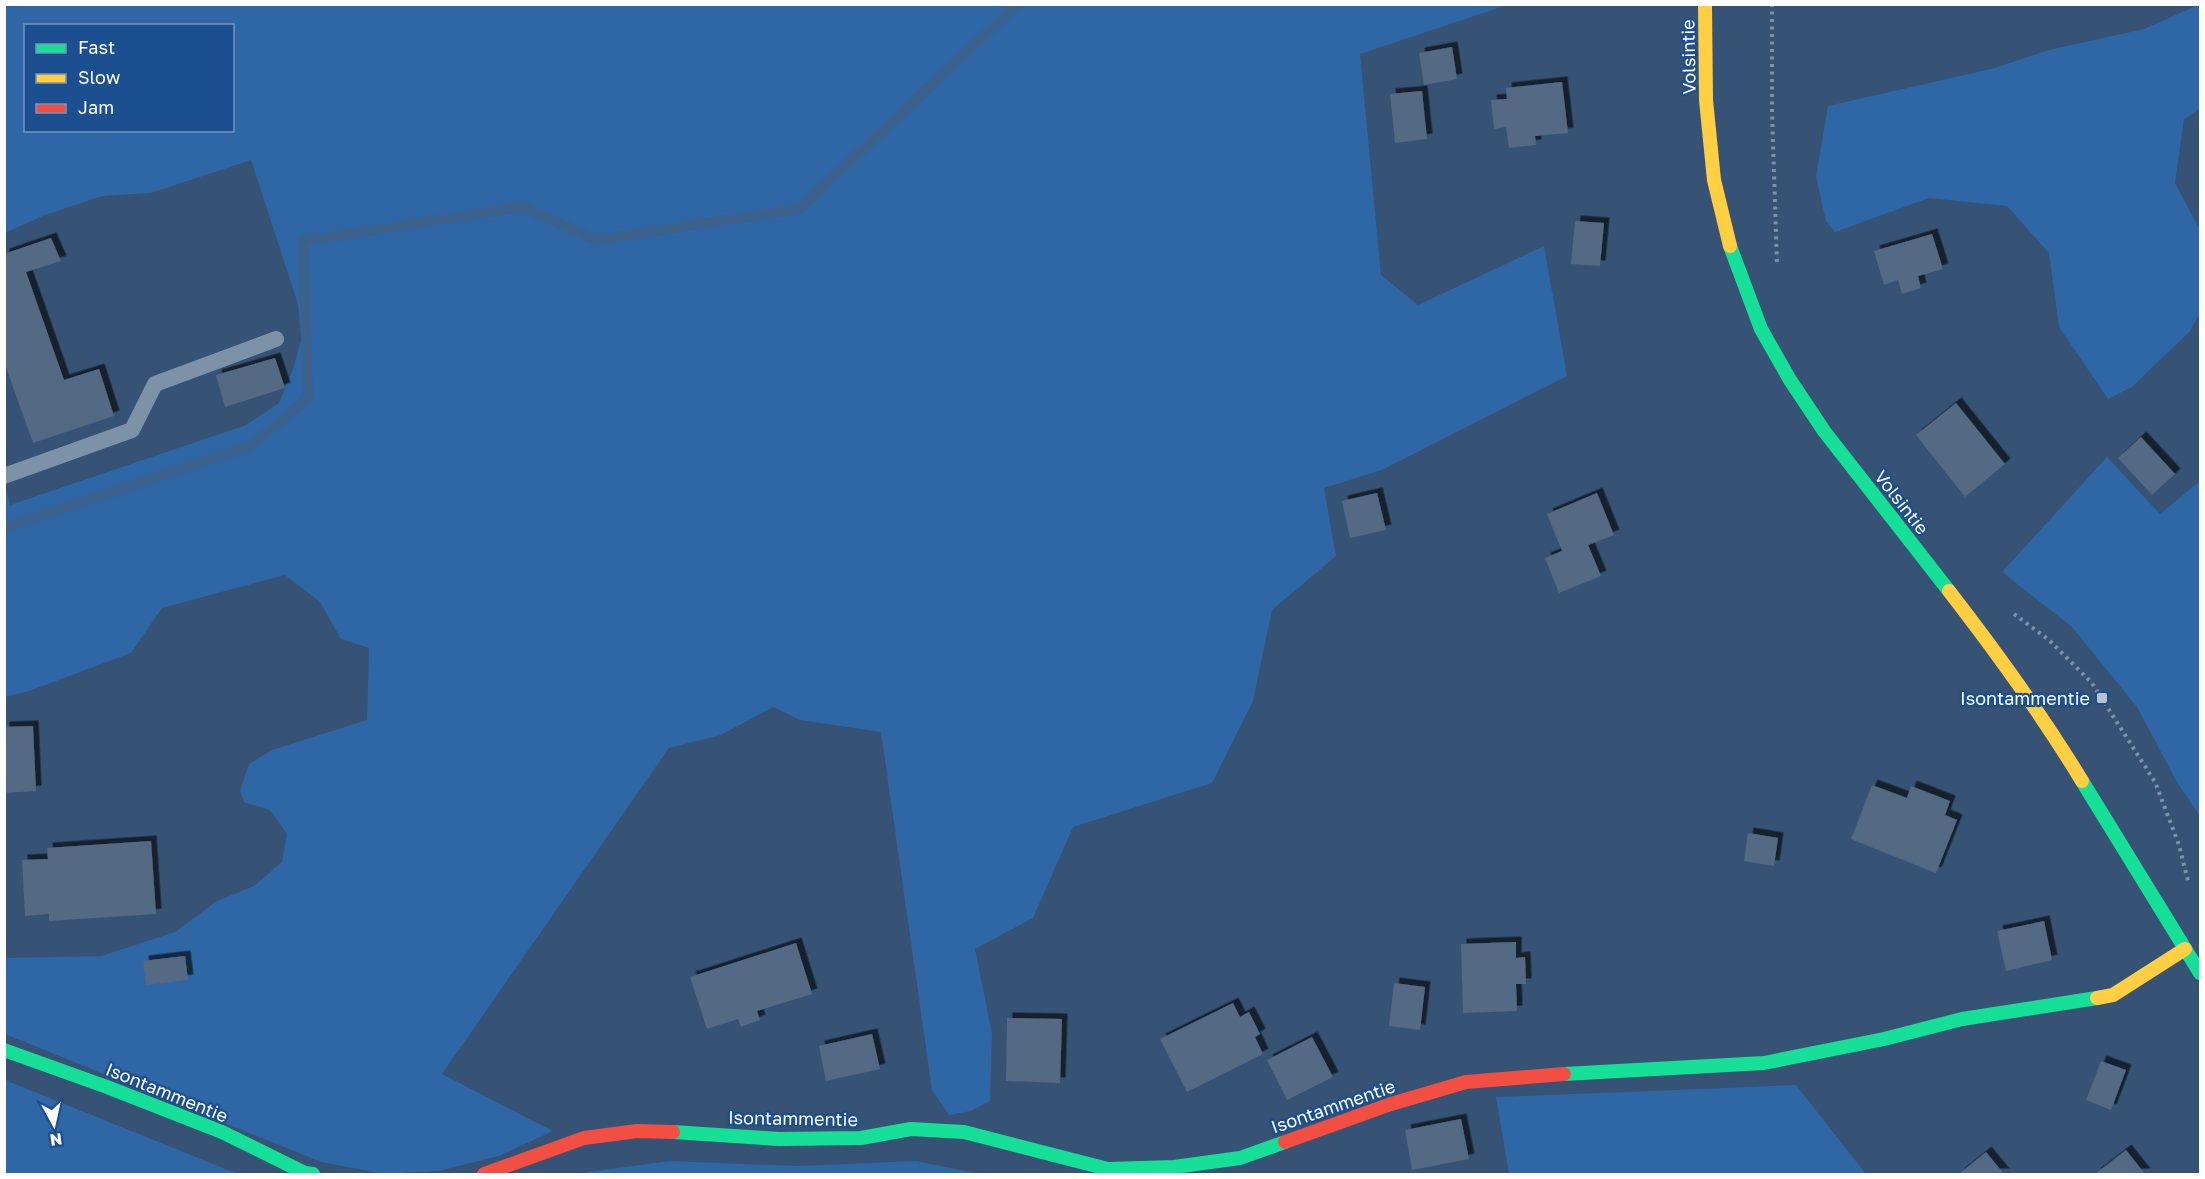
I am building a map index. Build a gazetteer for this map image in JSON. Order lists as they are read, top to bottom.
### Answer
{
  "streets": {
    "street": ["Volsintie", "Isontammentie"]
  },
  "crossings": [
    ["Volsintie", "Isontammentie"]
  ],
  "places": {
    "transit": ["Isontammentie"]
  },
  "legend": ["Fast", "Slow", "Jam"],
  "north": "bottom"
}
